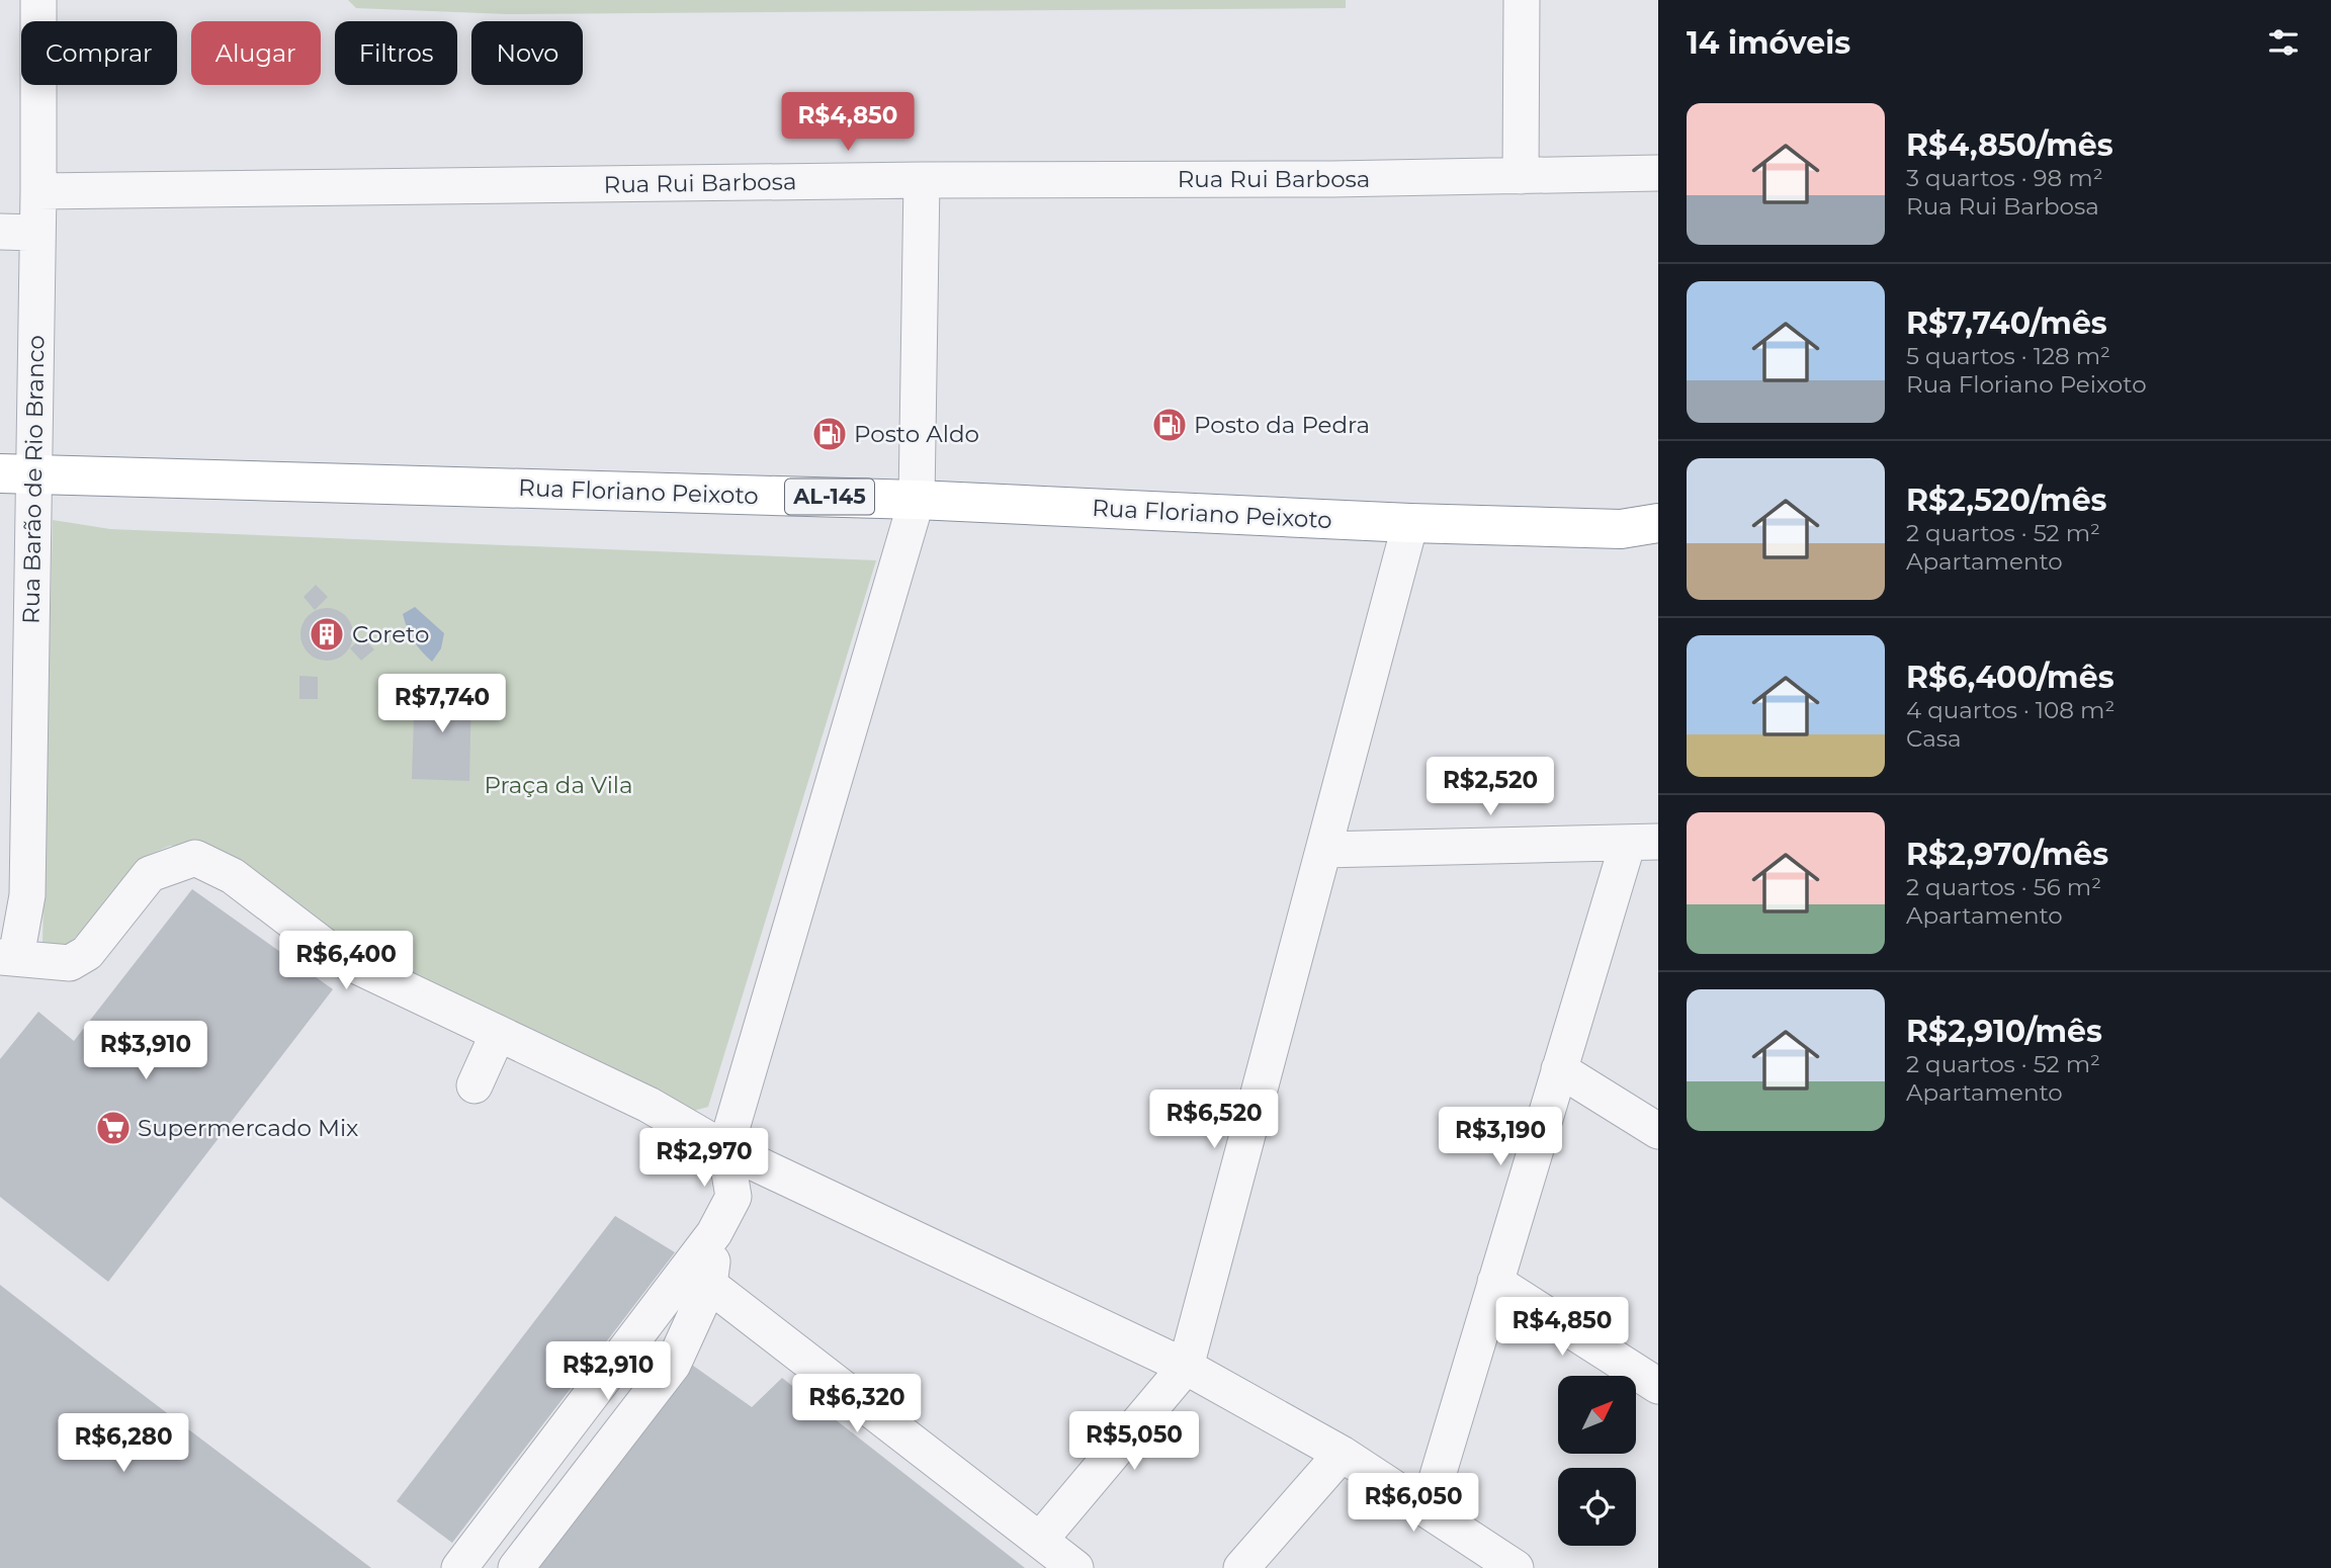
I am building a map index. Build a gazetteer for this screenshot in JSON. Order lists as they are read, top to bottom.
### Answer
{
  "streets": {
    "highway": ["Rua Floriano Peixoto", "AL-145"],
    "street": ["Rua Rui Barbosa", "Rua Barão de Rio Branco"]
  },
  "crossings": [
    ["Rua Rui Barbosa", "Rua Barão de Rio Branco"],
    ["Rua Barão de Rio Branco", "Rua Floriano Peixoto"]
  ],
  "parks": ["Praça da Vila"],
  "places": {
    "fuel station": ["Posto da Pedra", "Posto Aldo"],
    "building": ["Coreto"],
    "supermarket": ["Supermercado Mix"]
  },
  "north": "top right",
  "page": {
    "heading": "14 imóveis",
    "chip": [
      "Comprar",
      "Alugar",
      "Filtros",
      "Novo"
    ],
    "list": [
      {
        "name": "R$4,850/mês",
        "note": "3 quartos · 98 m² · Rua Rui Barbosa"
      },
      {
        "name": "R$7,740/mês",
        "note": "5 quartos · 128 m² · Rua Floriano Peixoto"
      },
      {
        "name": "R$2,520/mês",
        "note": "2 quartos · 52 m² · Apartamento"
      },
      {
        "name": "R$6,400/mês",
        "note": "4 quartos · 108 m² · Casa"
      },
      {
        "name": "R$2,970/mês",
        "note": "2 quartos · 56 m² · Apartamento"
      },
      {
        "name": "R$2,910/mês",
        "note": "2 quartos · 52 m² · Apartamento"
      }
    ],
    "price": [
      "R$4,850",
      "R$7,740",
      "R$2,520",
      "R$6,400",
      "R$3,910",
      "R$6,520",
      "R$3,190",
      "R$2,970",
      "R$4,850",
      "R$2,910",
      "R$6,320",
      "R$5,050",
      "R$6,280",
      "R$6,050"
    ]
  }
}
